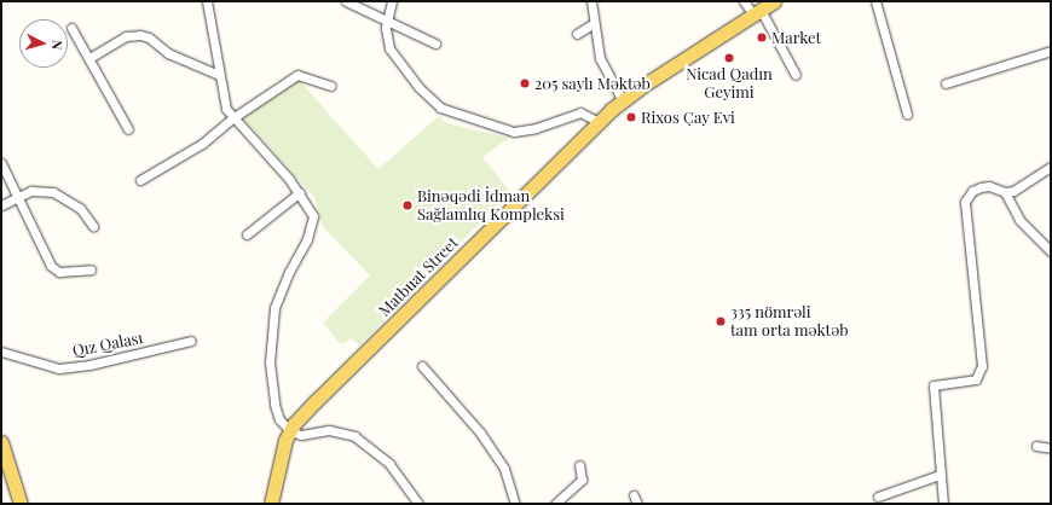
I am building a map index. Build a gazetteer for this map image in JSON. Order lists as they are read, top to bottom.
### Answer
{
  "streets": {
    "main road": ["Matbuat Street"],
    "street": ["Qız Qalası"]
  },
  "places": [
    "Market",
    "Nicad Qadın Geyimi",
    "205 saylı Məktəb",
    "Rixos Çay Evi",
    "Binəqədi İdman Sağlamlıq Kompleksi",
    "335 nömrəli tam orta məktəb"
  ],
  "north": "right"
}
